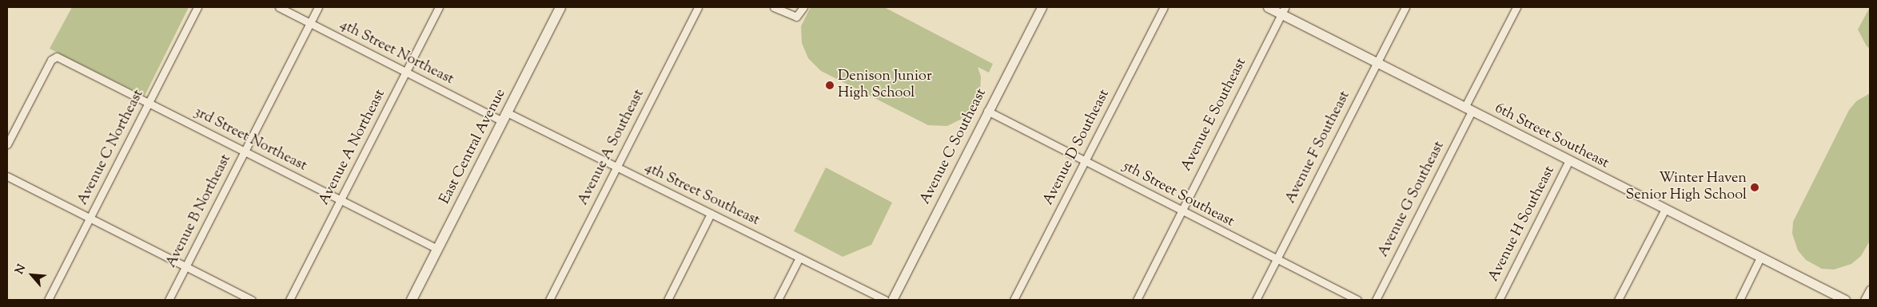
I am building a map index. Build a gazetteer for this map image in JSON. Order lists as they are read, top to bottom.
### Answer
{
  "streets": {
    "main road": ["East Central Avenue"],
    "street": [
      "4th Street Northeast",
      "Avenue E Southeast",
      "6th Street Southeast",
      "3rd Street Northeast",
      "Avenue C Southeast",
      "Avenue C Northeast",
      "Avenue A Northeast",
      "Avenue A Southeast",
      "Avenue D Southeast",
      "Avenue F Southeast",
      "4th Street Southeast",
      "5th Street Southeast",
      "Avenue G Southeast",
      "Avenue B Northeast",
      "Avenue H Southeast"
    ]
  },
  "crossings": [
    ["4th Street Northeast", "East Central Avenue"],
    ["4th Street Northeast", "Avenue A Northeast"],
    ["4th Street Northeast", "4th Street Southeast"],
    ["4th Street Northeast", "Avenue B Northeast"],
    ["Avenue E Southeast", "6th Street Southeast"],
    ["Avenue E Southeast", "5th Street Southeast"],
    ["6th Street Southeast", "Avenue F Southeast"],
    ["6th Street Southeast", "Avenue G Southeast"],
    ["6th Street Southeast", "Avenue H Southeast"],
    ["3rd Street Northeast", "East Central Avenue"],
    ["3rd Street Northeast", "Avenue C Northeast"],
    ["3rd Street Northeast", "Avenue A Northeast"],
    ["3rd Street Northeast", "Avenue B Northeast"],
    ["East Central Avenue", "4th Street Southeast"],
    ["Avenue C Southeast", "5th Street Southeast"],
    ["Avenue A Southeast", "4th Street Southeast"],
    ["Avenue D Southeast", "5th Street Southeast"],
    ["Avenue F Southeast", "5th Street Southeast"]
  ],
  "places": ["Denison Junior High School", "Winter Haven Senior High School"],
  "north": "top left"
}
